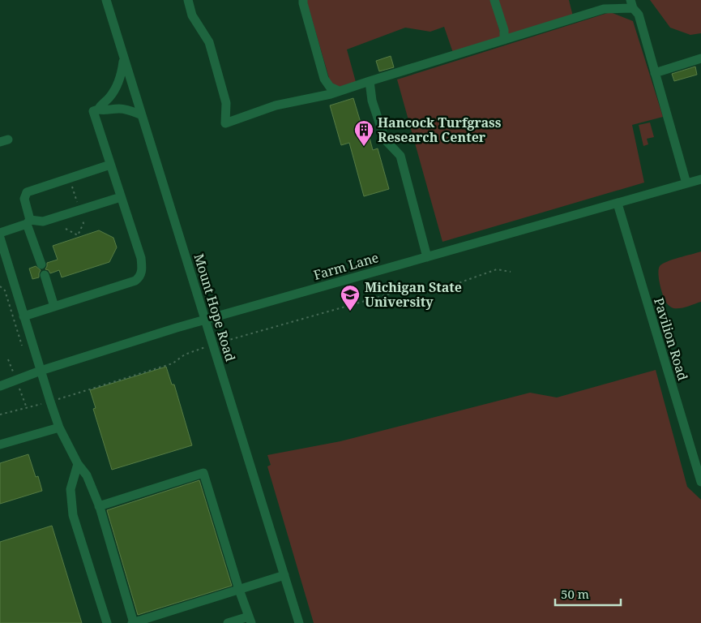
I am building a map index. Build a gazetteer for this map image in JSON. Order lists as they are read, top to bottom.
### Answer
{
  "streets": {
    "street": ["Farm Lane", "Mount Hope Road", "Pavilion Road"]
  },
  "crossings": [
    ["Farm Lane", "Mount Hope Road"],
    ["Farm Lane", "Pavilion Road"]
  ],
  "places": {
    "building": ["Hancock Turfgrass Research Center"],
    "school or university": ["Michigan State University"]
  },
  "scale_bar": "50 m"
}
